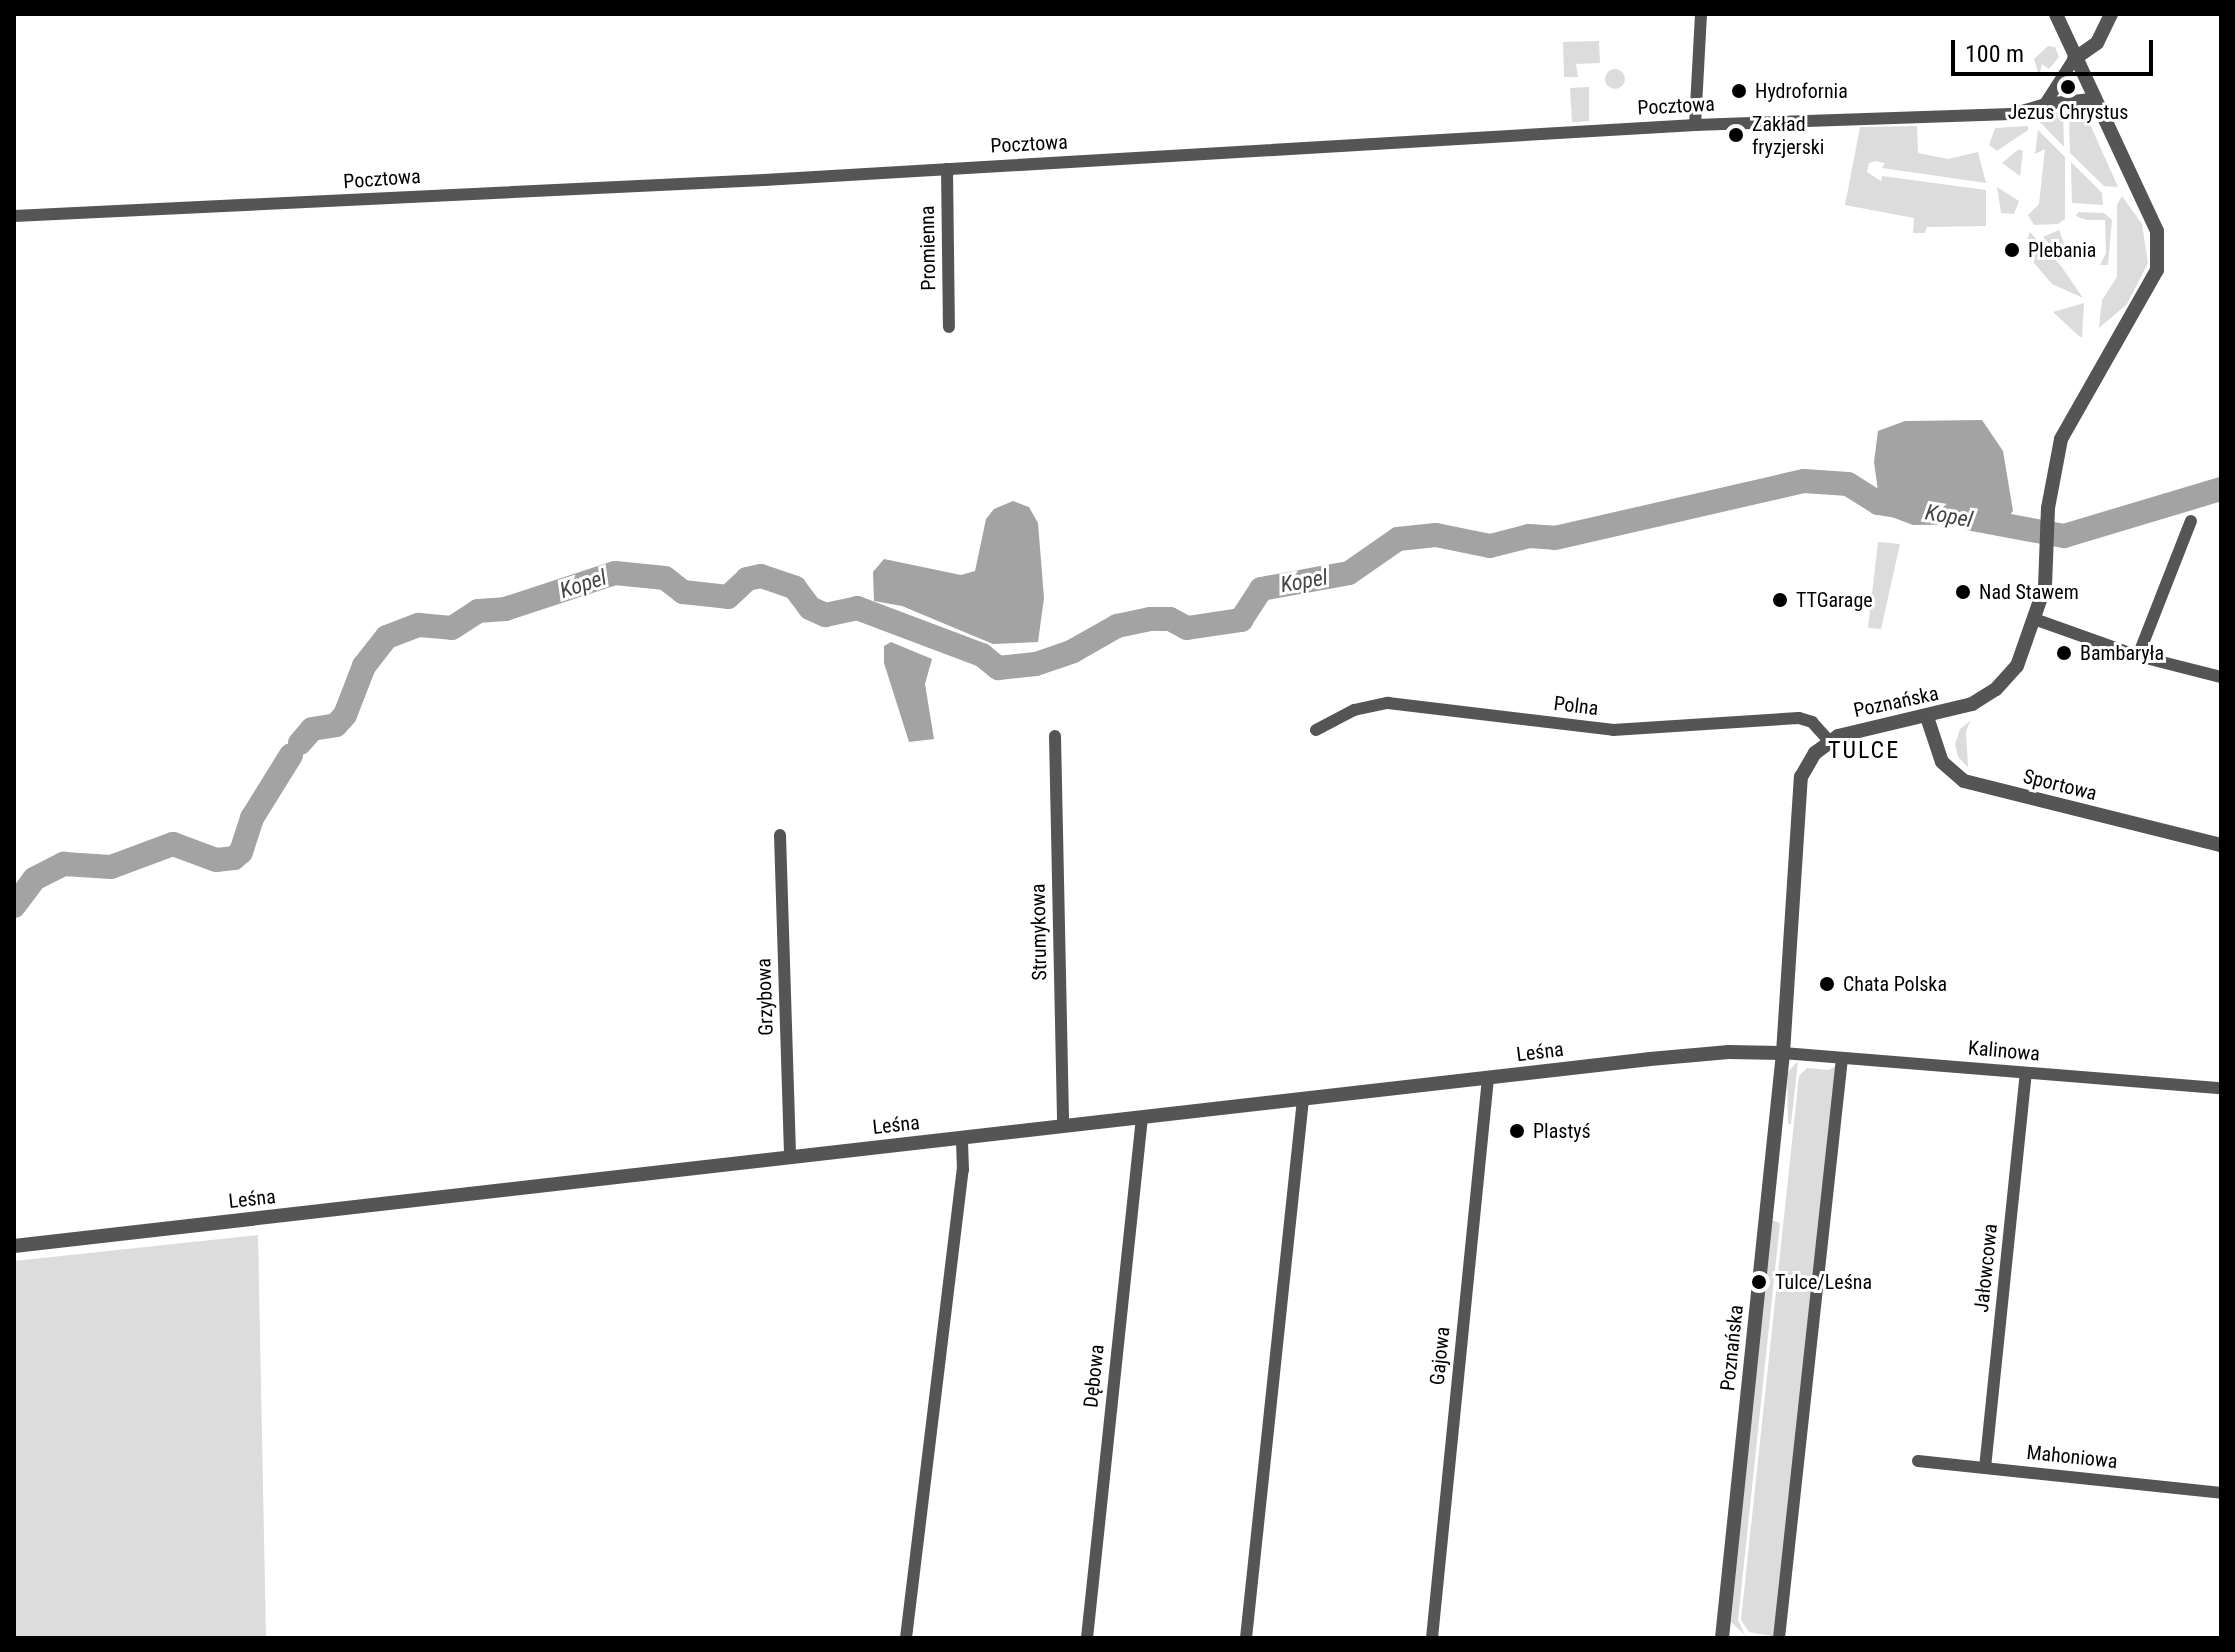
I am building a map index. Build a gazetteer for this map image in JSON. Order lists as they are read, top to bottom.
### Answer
{
  "streets": {
    "street": [
      "Pocztowa",
      "Promienna",
      "Poznańska",
      "Polna",
      "Sportowa",
      "Strumykowa",
      "Grzybowa",
      "Kalinowa",
      "Leśna",
      "Jałowcowa",
      "Gajowa",
      "Dębowa",
      "Mahoniowa"
    ]
  },
  "crossings": [
    ["Pocztowa", "Promienna"],
    ["Pocztowa", "Poznańska"],
    ["Poznańska", "Polna"],
    ["Poznańska", "Sportowa"],
    ["Poznańska", "Kalinowa"],
    ["Poznańska", "Leśna"],
    ["Strumykowa", "Leśna"],
    ["Grzybowa", "Leśna"],
    ["Kalinowa", "Leśna"],
    ["Kalinowa", "Jałowcowa"],
    ["Leśna", "Gajowa"],
    ["Leśna", "Dębowa"],
    ["Jałowcowa", "Mahoniowa"]
  ],
  "districts": ["TULCE"],
  "water": ["Kopel"],
  "places": [
    "Jezus Chrystus",
    "Hydrofornia",
    "Zakład fryzjerski",
    "Plebania",
    "Nad Stawem",
    "TTGarage",
    "Bambaryła",
    "Chata Polska",
    "Plastyś",
    "Tulce/Leśna"
  ],
  "scale_bar": "100 m"
}
